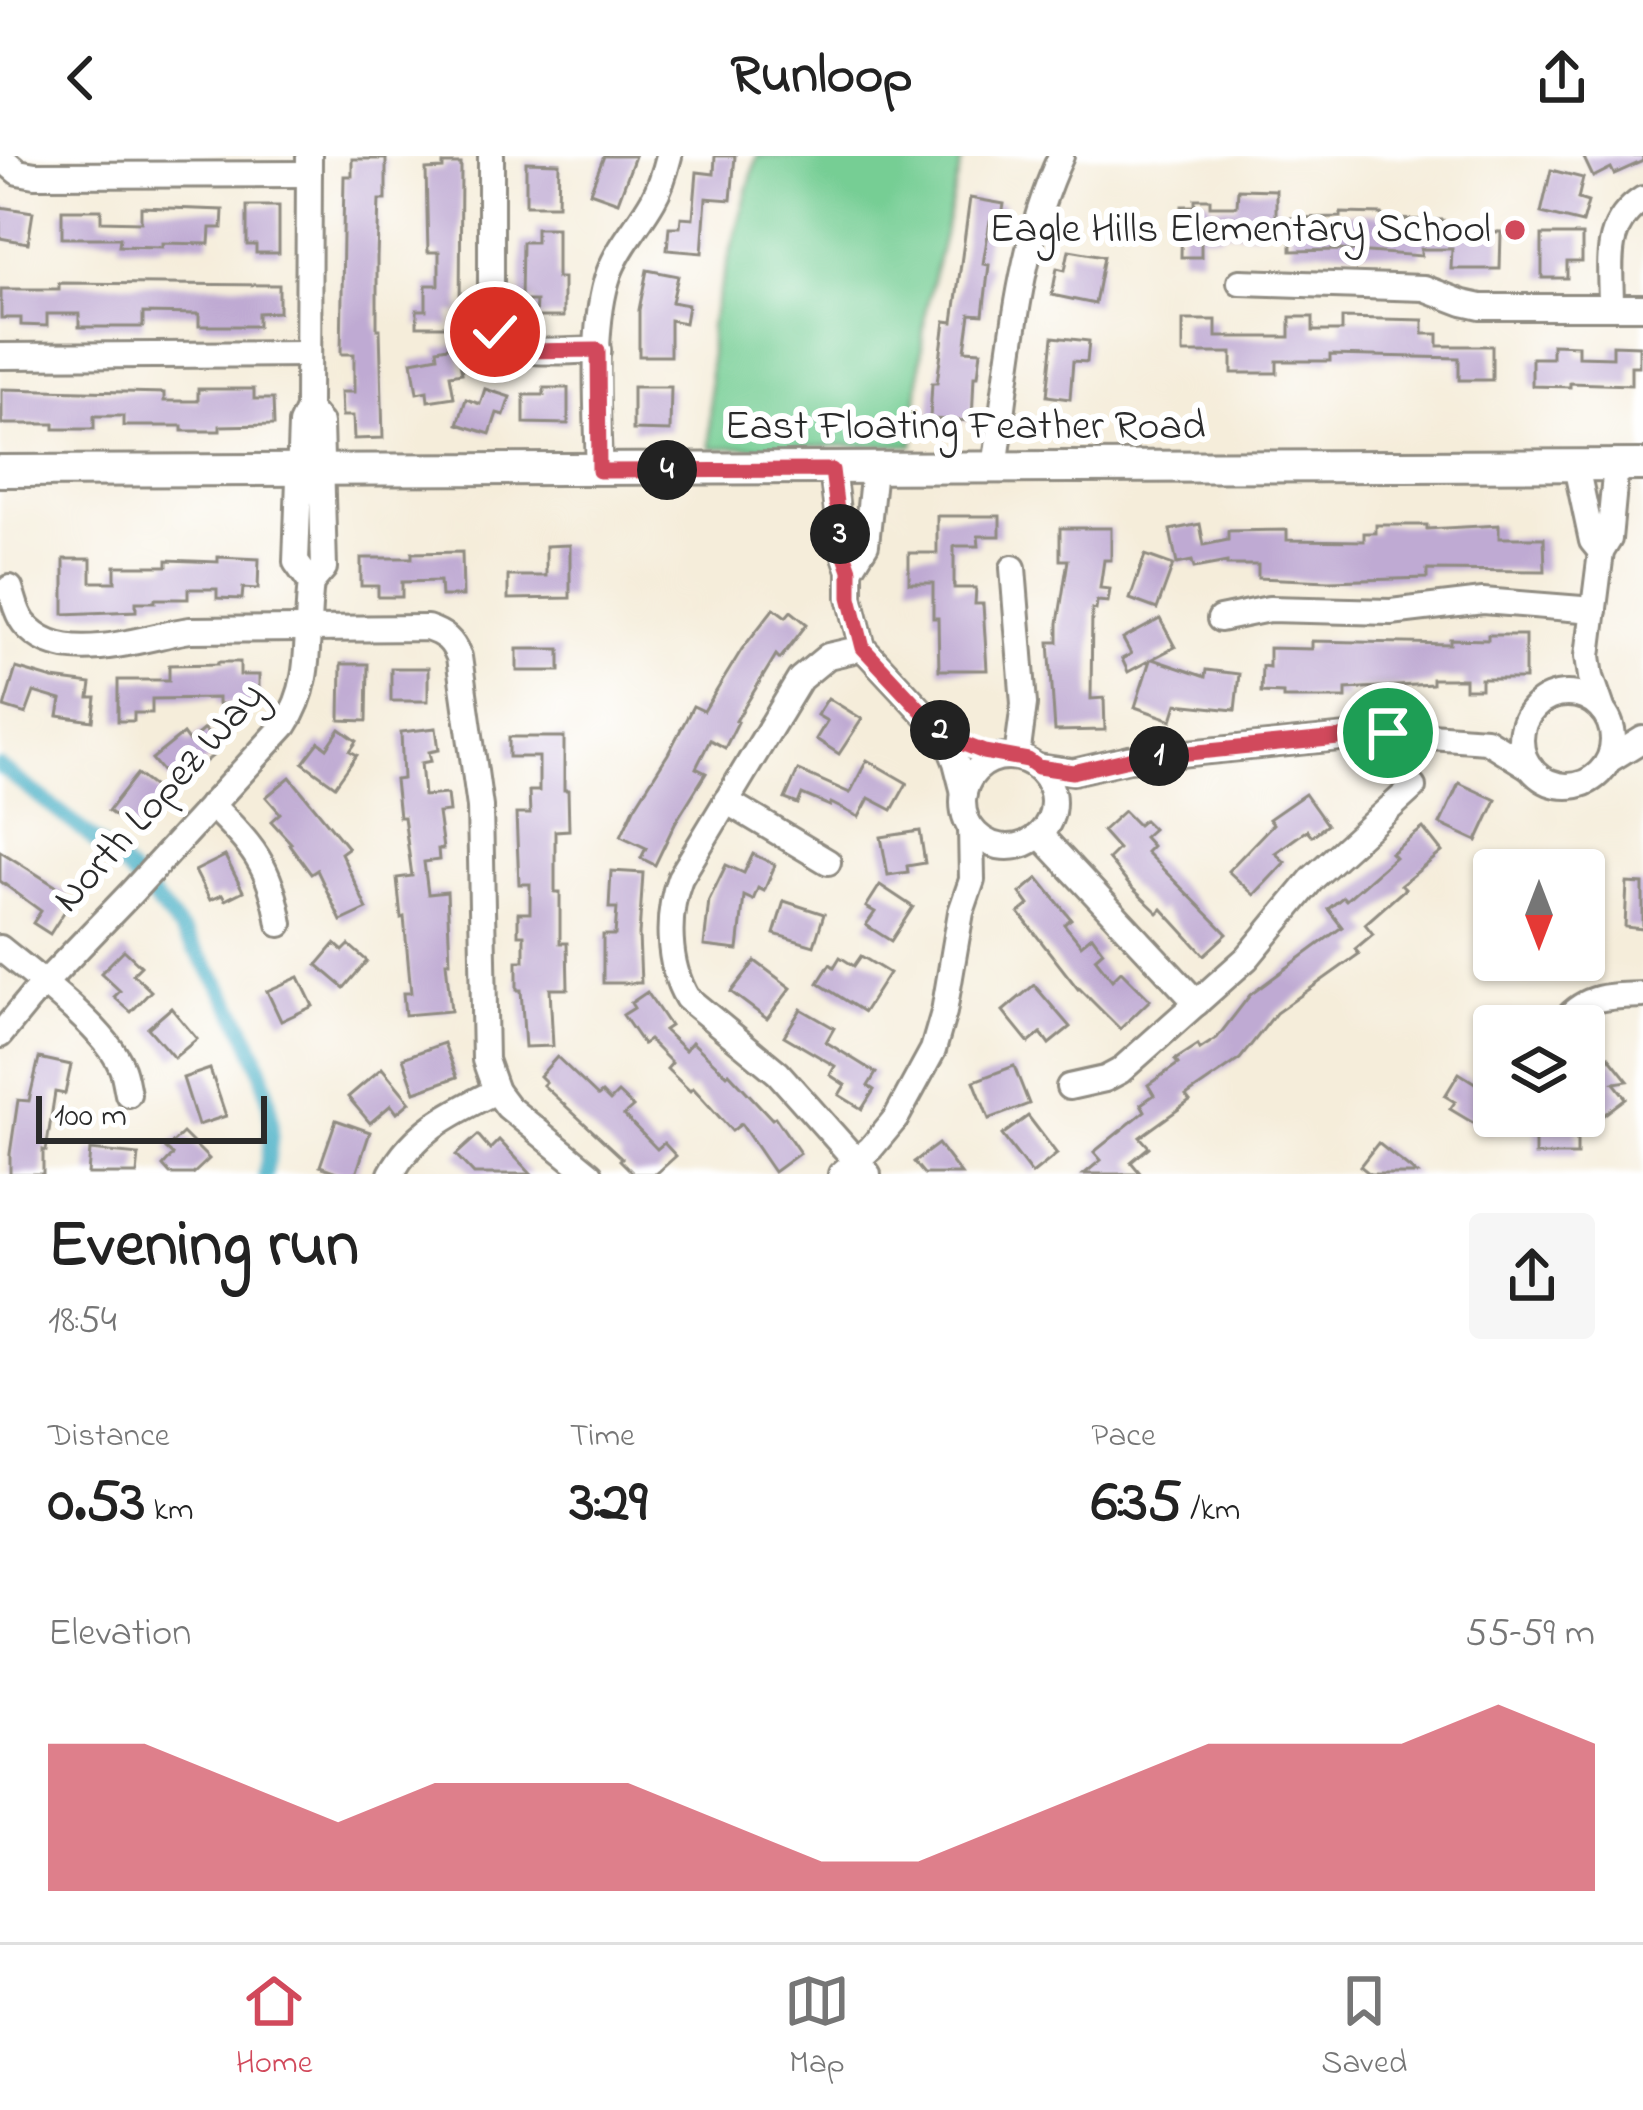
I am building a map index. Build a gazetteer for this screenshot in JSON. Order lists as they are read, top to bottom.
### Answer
{
  "streets": {
    "main road": ["East Floating Feather Road"],
    "street": ["North Lopez Way"]
  },
  "crossings": [
    ["East Floating Feather Road", "North Lopez Way"]
  ],
  "places": ["Eagle Hills Elementary School"],
  "scale_bar": "100 m",
  "north": "bottom",
  "page": {
    "header": "Runloop",
    "pins": [
      "4",
      "3",
      "2",
      "1"
    ],
    "scale": "100 m",
    "heading": ["Evening run", "18:54"],
    "stats": [
      ["Distance", "0.53 km"],
      ["Time", "3:29"],
      ["Pace", "6:35 /km"]
    ],
    "chart": ["Elevation", "55–59 m"],
    "tabs": ["Home", "Map", "Saved"]
  }
}
